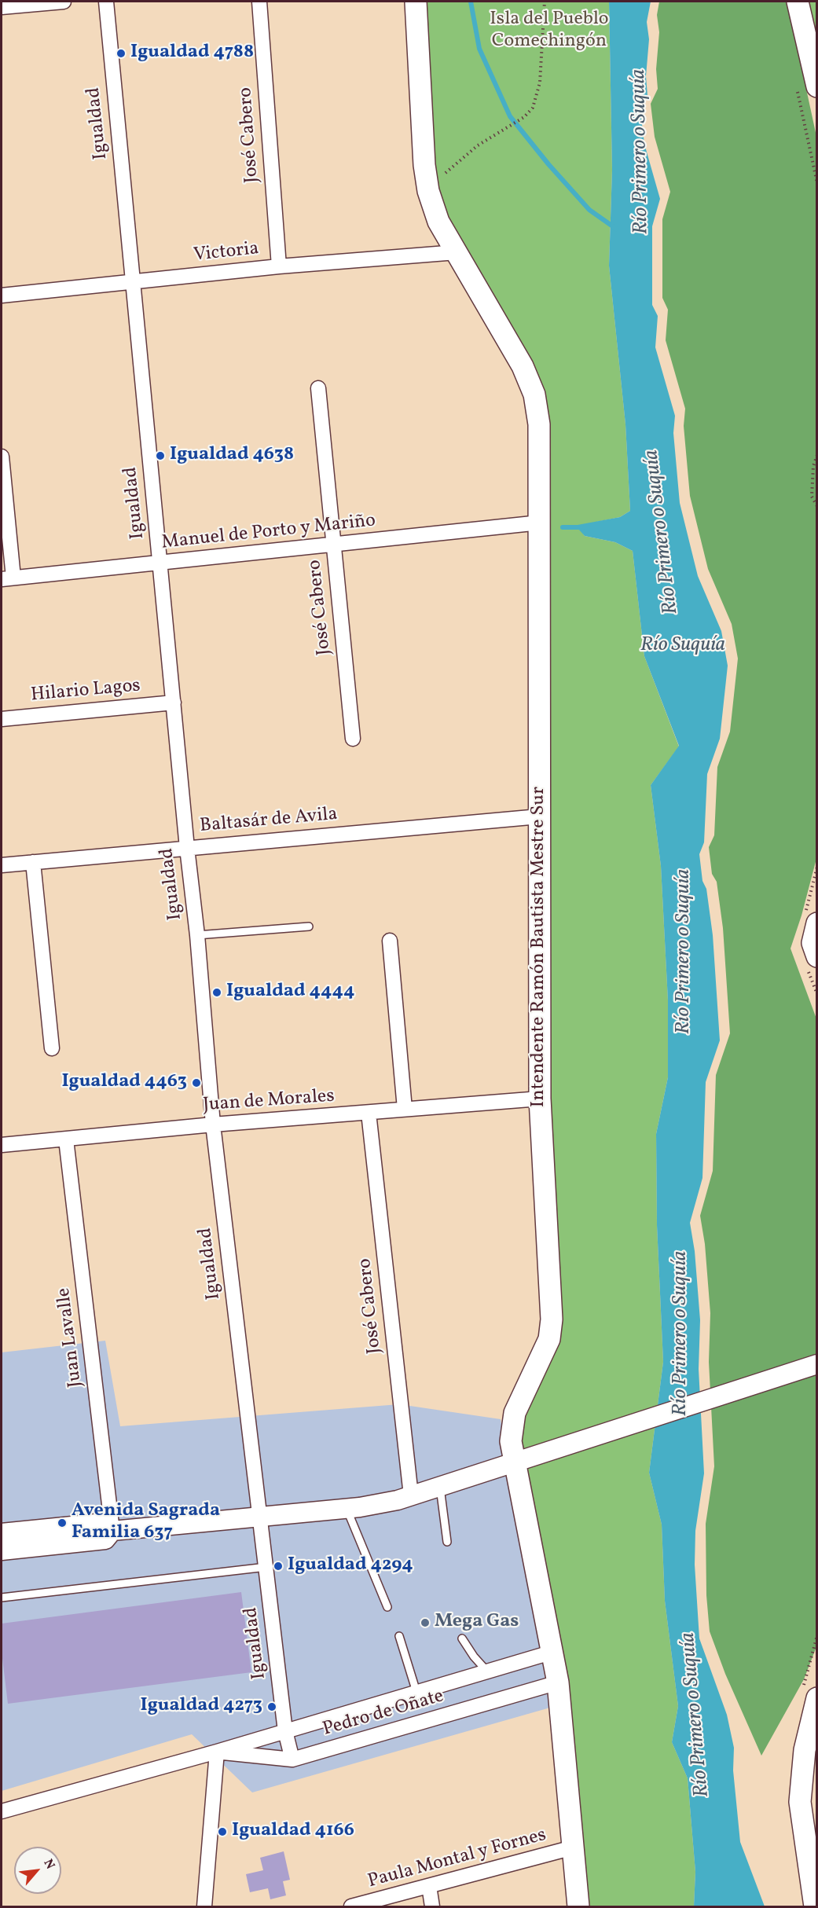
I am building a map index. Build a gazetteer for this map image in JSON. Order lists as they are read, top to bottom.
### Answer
{
  "streets": {
    "main road": ["Intendente Ramón Bautista Mestre Sur"],
    "street": [
      "Igualdad",
      "José Cabero",
      "Victoria",
      "Manuel de Porto y Mariño",
      "Hilario Lagos",
      "Baltasár de Avila",
      "Juan de Morales",
      "Juan Lavalle",
      "Pedro de Oñate",
      "Paula Montal y Fornes"
    ]
  },
  "crossings": [
    ["Igualdad", "Victoria"],
    ["Igualdad", "Manuel de Porto y Mariño"],
    ["Igualdad", "Hilario Lagos"],
    ["Igualdad", "Baltasár de Avila"],
    ["Igualdad", "Juan de Morales"],
    ["Igualdad", "Pedro de Oñate"],
    ["José Cabero", "Victoria"],
    ["José Cabero", "Manuel de Porto y Mariño"],
    ["José Cabero", "Juan de Morales"],
    ["Victoria", "Intendente Ramón Bautista Mestre Sur"],
    ["Manuel de Porto y Mariño", "Intendente Ramón Bautista Mestre Sur"],
    ["Baltasár de Avila", "Intendente Ramón Bautista Mestre Sur"],
    ["Intendente Ramón Bautista Mestre Sur", "Juan de Morales"],
    ["Intendente Ramón Bautista Mestre Sur", "Pedro de Oñate"],
    ["Intendente Ramón Bautista Mestre Sur", "Paula Montal y Fornes"],
    ["Juan de Morales", "Juan Lavalle"]
  ],
  "water": ["Río Primero o Suquía", "Río Suquía"],
  "parks": ["Isla del Pueblo Comechingón"],
  "places": [
    "Igualdad 4788",
    "Igualdad 4638",
    "Igualdad 4444",
    "Igualdad 4463",
    "Avenida Sagrada Familia 637",
    "Igualdad 4294",
    "Mega Gas",
    "Igualdad 4273",
    "Igualdad 4166"
  ],
  "north": "top right"
}
